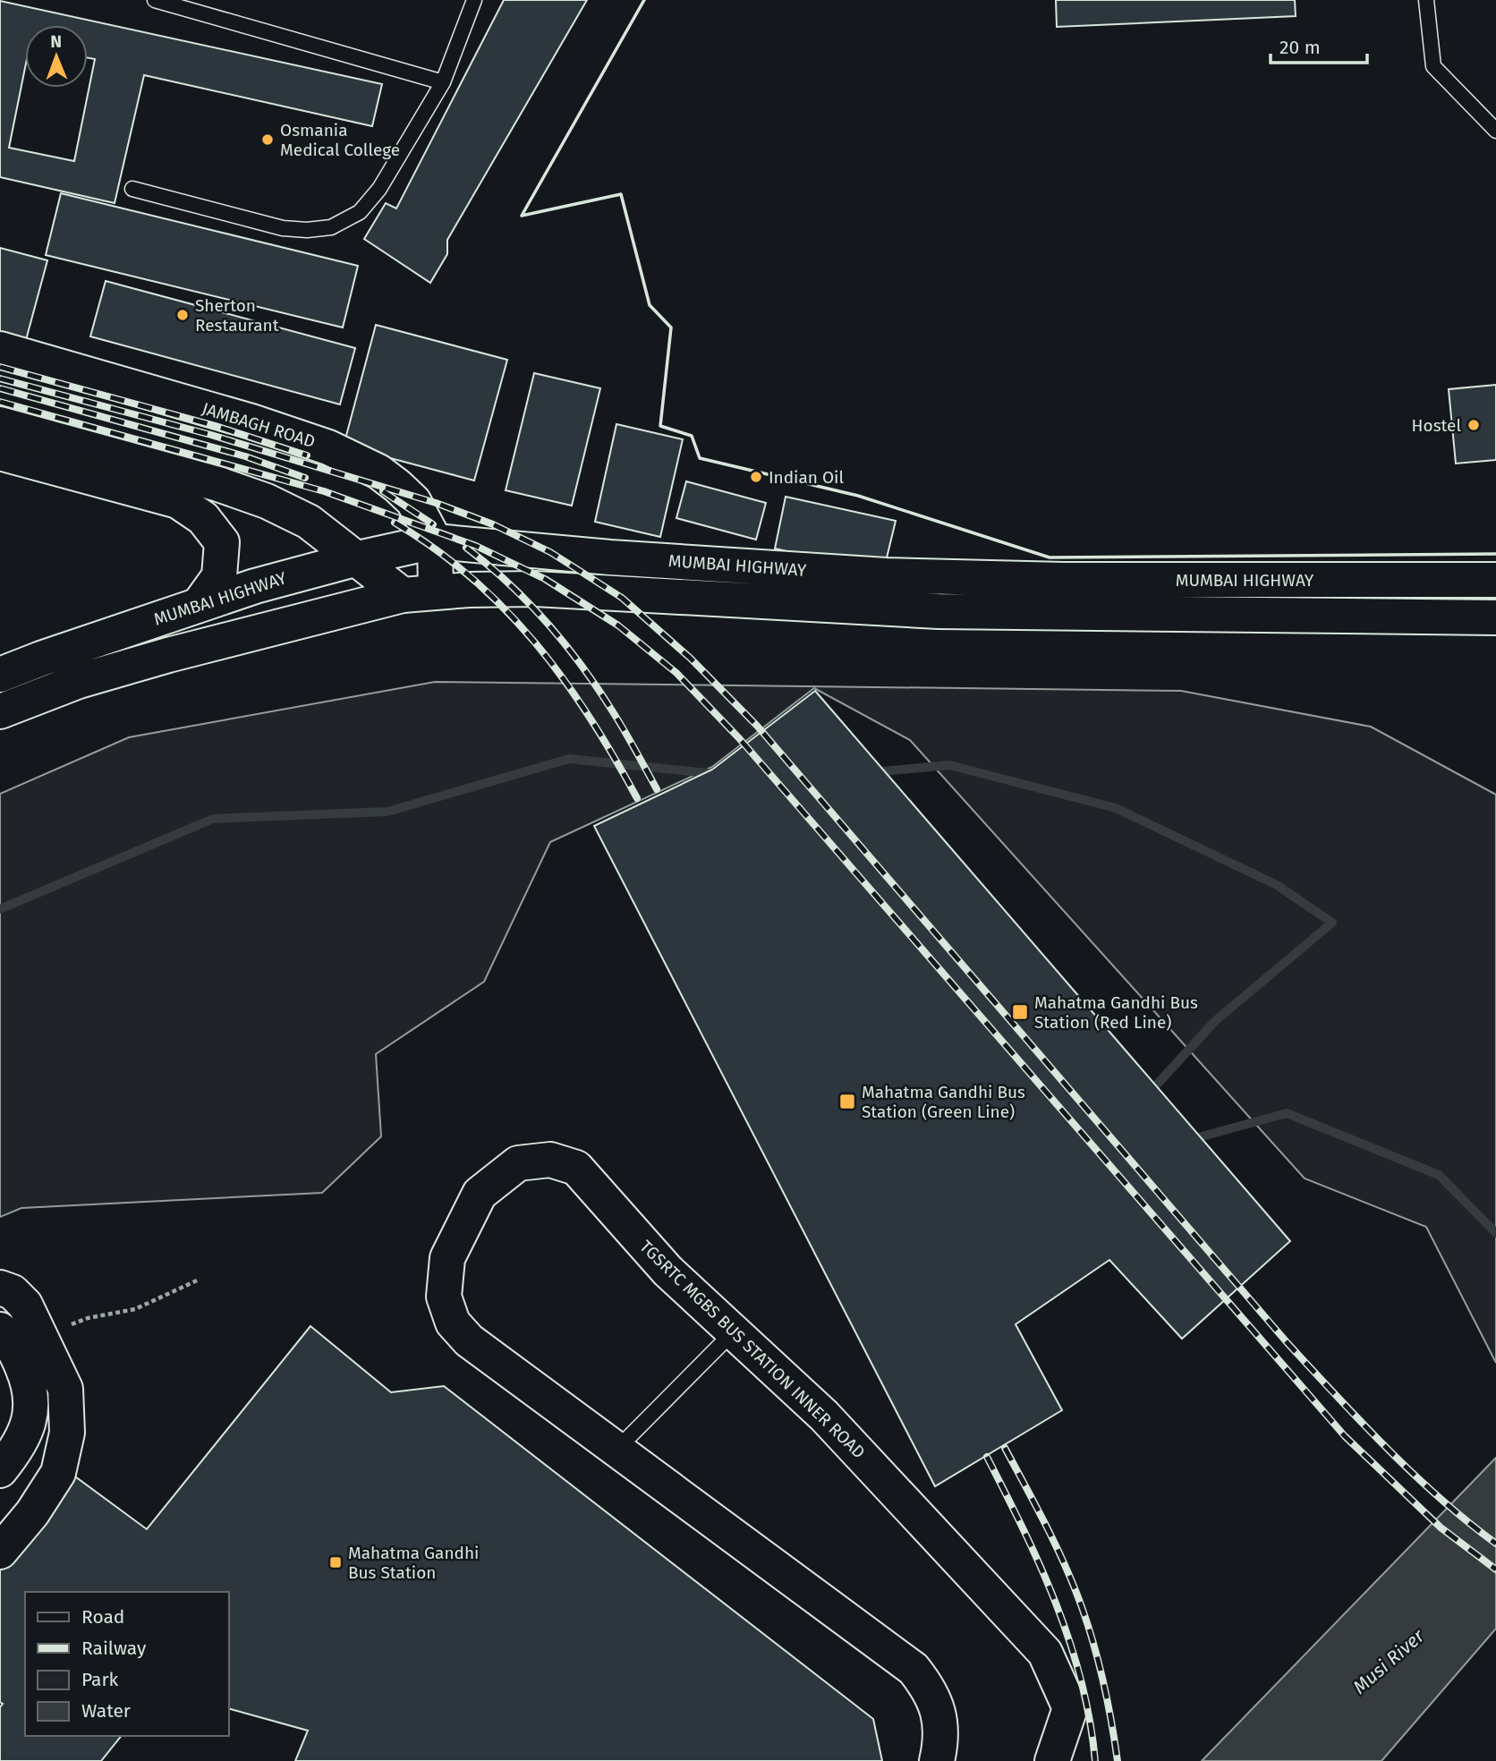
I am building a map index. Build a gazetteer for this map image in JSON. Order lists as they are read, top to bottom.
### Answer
{
  "streets": {
    "main road": ["JAMBAGH ROAD", "MUMBAI HIGHWAY", "TGSRTC MGBS BUS STATION INNER ROAD"]
  },
  "crossings": [
    ["JAMBAGH ROAD", "MUMBAI HIGHWAY"]
  ],
  "water": ["Musi River"],
  "places": {
    "other": [
      "Osmania Medical College",
      "Sherton Restaurant",
      "Hostel",
      "Indian Oil"
    ],
    "transit": ["Mahatma Gandhi Bus Station (Red Line)", "Mahatma Gandhi Bus Station (Green Line)", "Mahatma Gandhi Bus Station"]
  },
  "legend": [
    "Road",
    "Railway",
    "Park",
    "Water"
  ],
  "scale_bar": "20 m",
  "north": "top"
}
